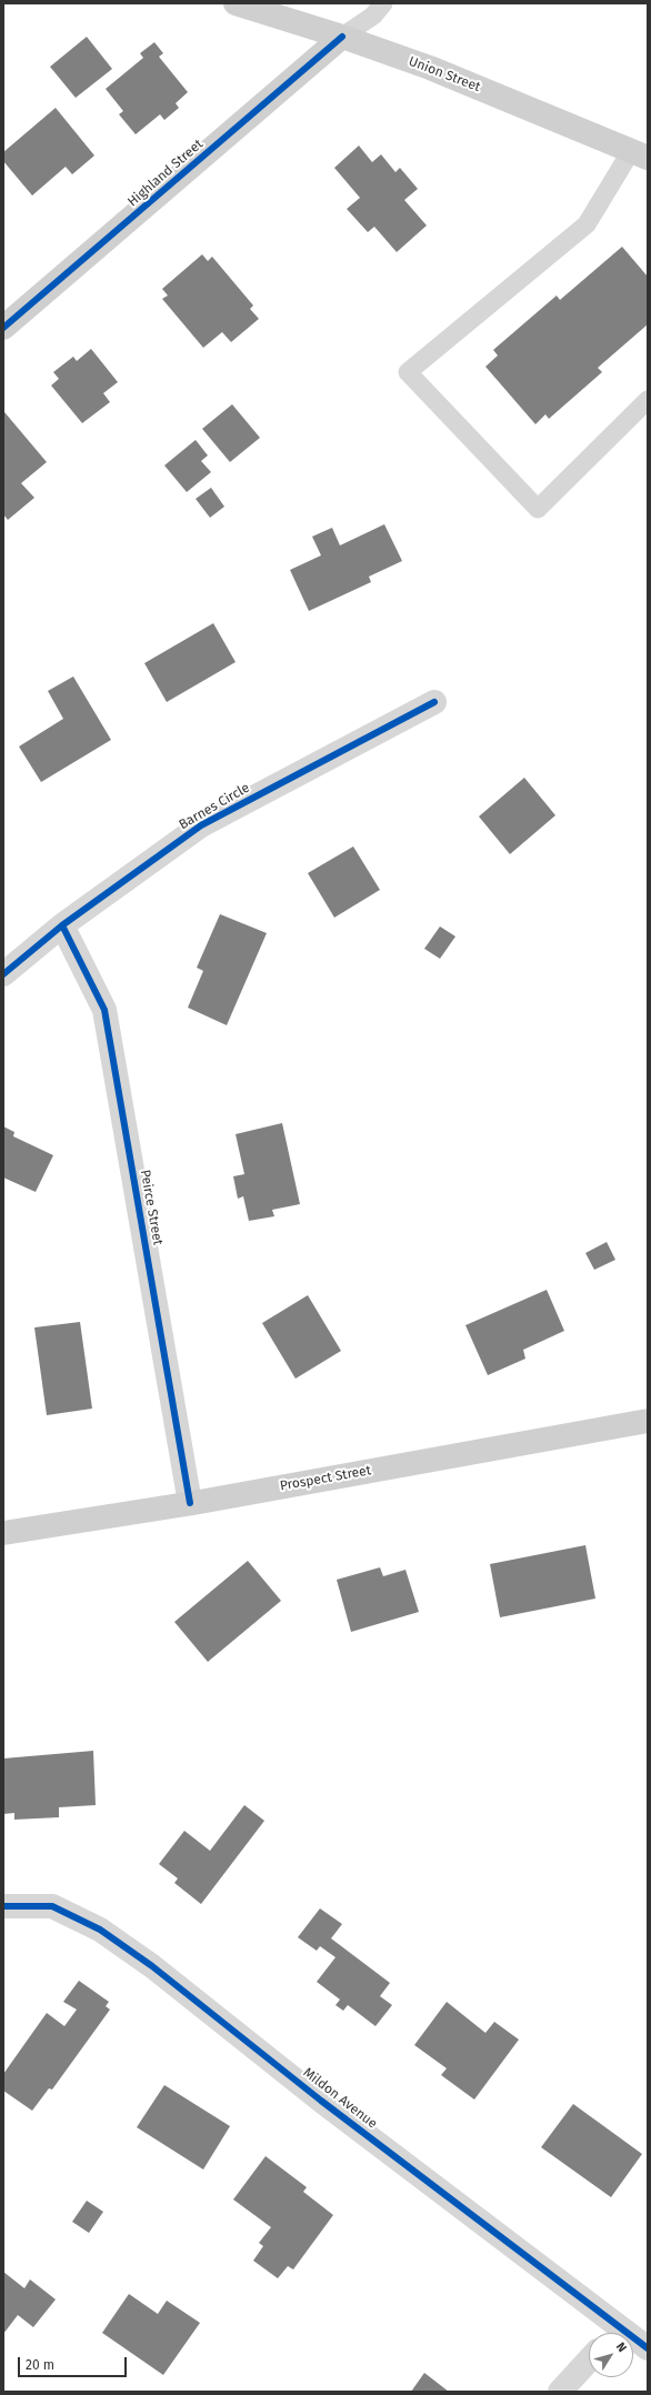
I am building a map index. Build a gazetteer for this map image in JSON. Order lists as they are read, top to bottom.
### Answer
{
  "streets": {
    "street": [
      "Union Street",
      "Highland Street",
      "Barnes Circle",
      "Peirce Street",
      "Prospect Street",
      "Mildon Avenue"
    ]
  },
  "crossings": [
    ["Union Street", "Highland Street"],
    ["Barnes Circle", "Peirce Street"],
    ["Peirce Street", "Prospect Street"]
  ],
  "scale_bar": "20 m",
  "north": "top right"
}
